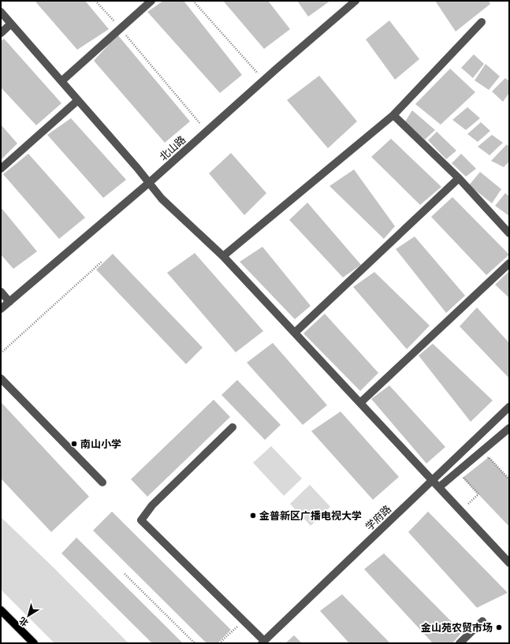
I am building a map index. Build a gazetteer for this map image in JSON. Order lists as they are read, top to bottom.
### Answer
{
  "streets": {
    "street": ["北山路", "学府路"]
  },
  "places": ["南山小学", "金普新区广播电视大学", "金山苑农贸市场"],
  "north": "bottom left"
}
